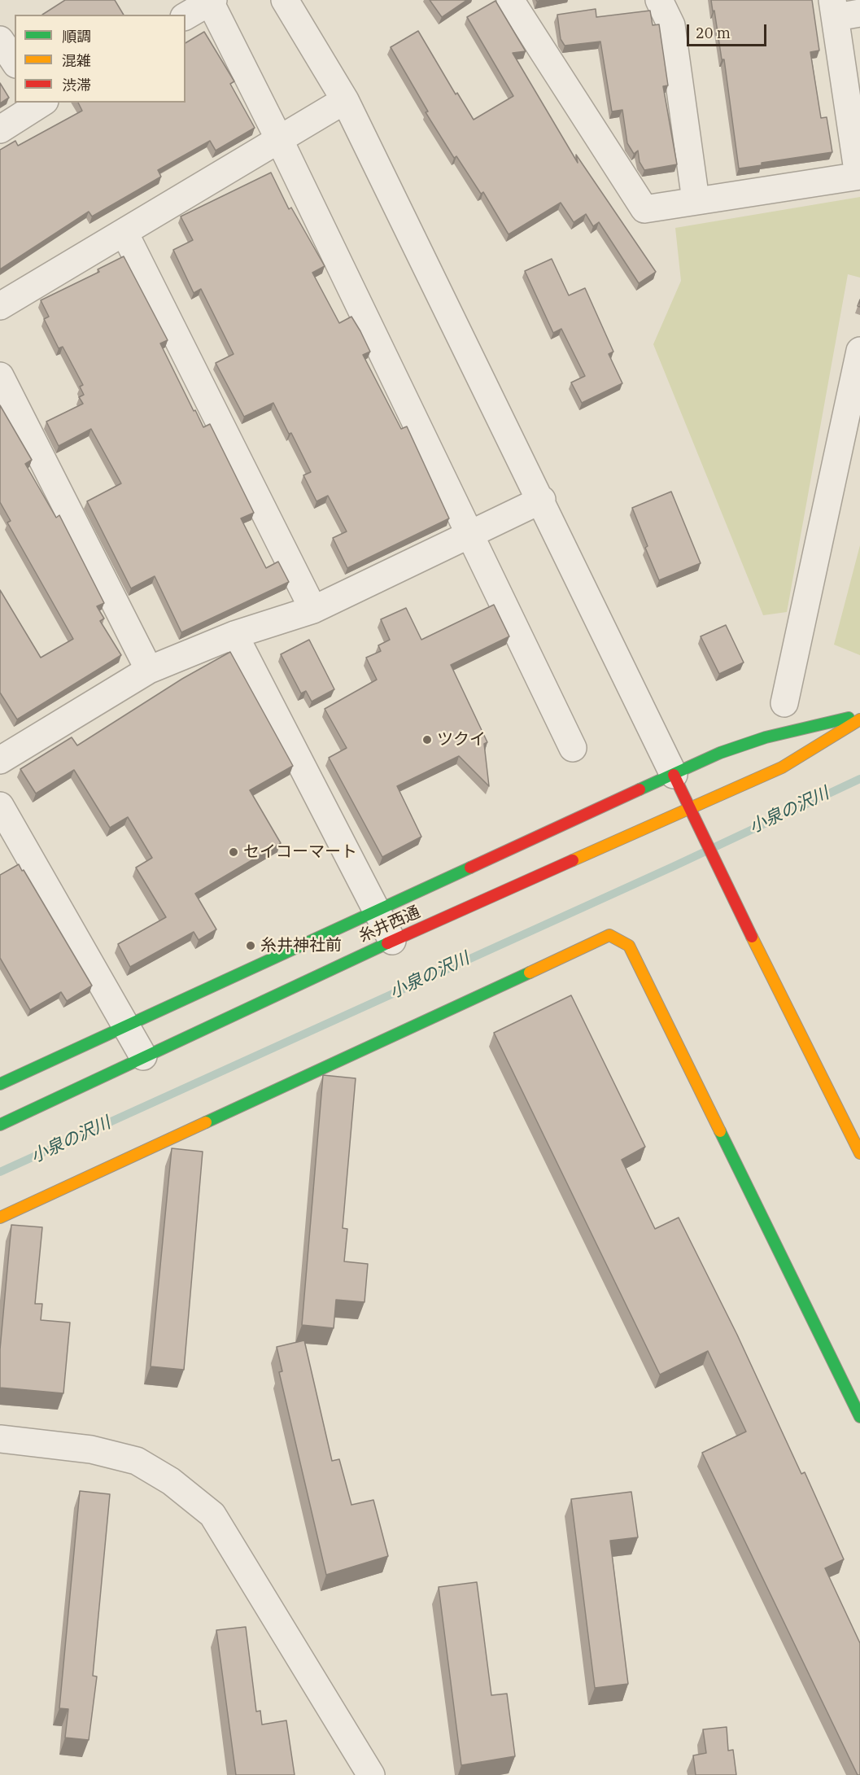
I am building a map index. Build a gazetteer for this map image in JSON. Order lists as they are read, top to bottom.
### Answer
{
  "streets": {
    "street": ["糸井西通"]
  },
  "water": ["小泉の沢川"],
  "places": ["ツクイ", "セイコーマート", "糸井神社前"],
  "legend": ["順調", "混雑", "渋滞"],
  "scale_bar": "20 m"
}
